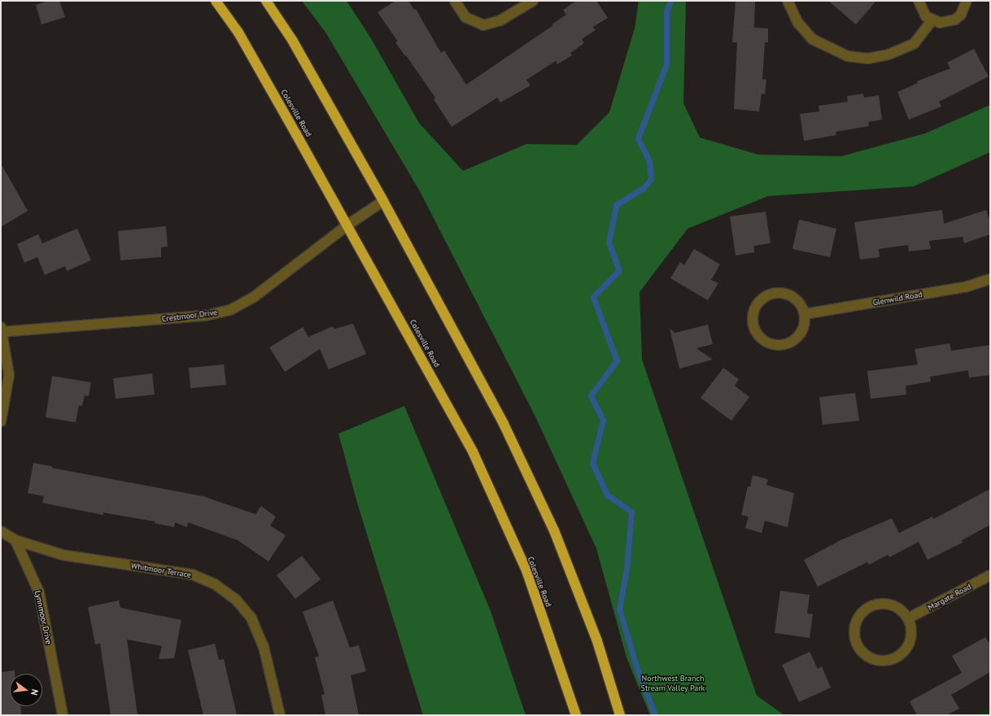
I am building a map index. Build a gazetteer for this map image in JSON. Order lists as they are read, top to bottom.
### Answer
{
  "streets": {
    "highway": ["Colesville Road"],
    "street": [
      "Glenwild Road",
      "Crestmoor Drive",
      "Whitmoor Terrace",
      "Margate Road",
      "Lynnmoor Drive"
    ]
  },
  "crossings": [
    ["Colesville Road", "Crestmoor Drive"],
    ["Whitmoor Terrace", "Lynnmoor Drive"]
  ],
  "parks": ["Northwest Branch Stream Valley Park"],
  "north": "right"
}
